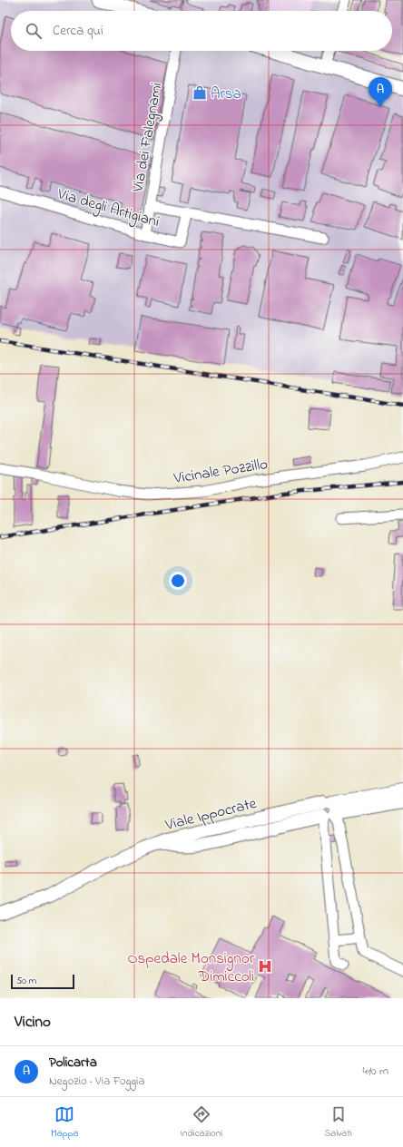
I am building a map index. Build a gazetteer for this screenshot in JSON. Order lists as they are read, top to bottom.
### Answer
{
  "streets": {
    "street": [
      "Via dei Falegnami",
      "Via degli Artigiani",
      "Vicinale Pozzillo",
      "Viale Ippocrate"
    ]
  },
  "crossings": [
    ["Via dei Falegnami", "Via degli Artigiani"]
  ],
  "places": {
    "shop": ["Arsa"],
    "hospital": ["Ospedale Monsignor Dimiccoli"]
  },
  "scale_bar": "50 m",
  "page": {
    "search": "Cerca qui",
    "pins": "A",
    "scale": "50 m",
    "heading": "Vicino",
    "list": [
      {
        "mark": "A",
        "name": "Policarta",
        "note": "Negozio · Via Foggia",
        "value": "410 m"
      }
    ],
    "nav": ["Mappa", "Indicazioni", "Salvati"]
  }
}
